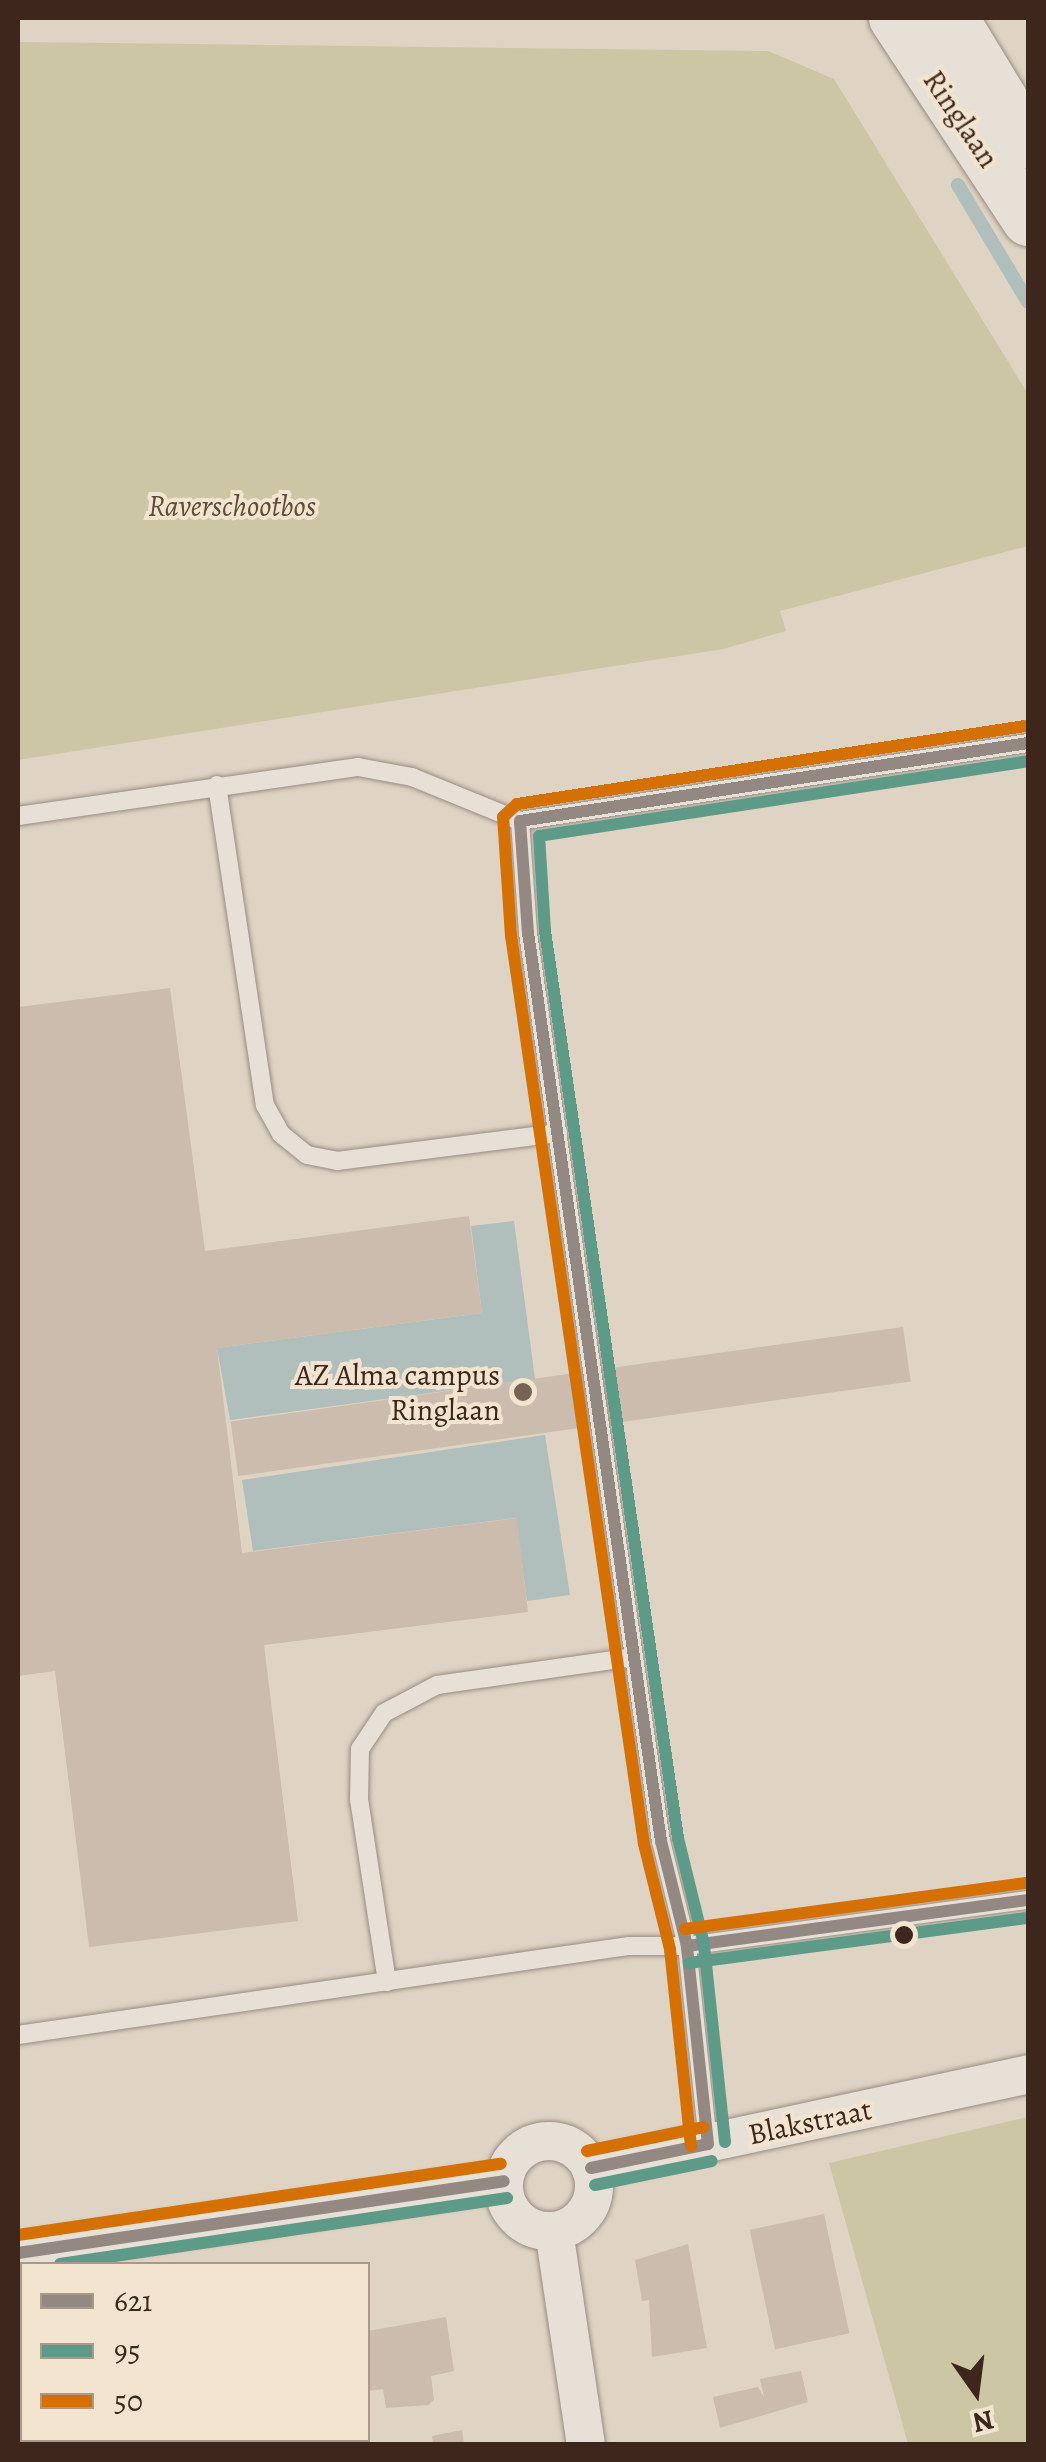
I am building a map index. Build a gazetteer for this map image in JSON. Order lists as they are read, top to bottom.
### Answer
{
  "streets": {
    "main road": ["Ringlaan"],
    "street": ["Blakstraat"]
  },
  "parks": ["Raverschootbos"],
  "places": ["AZ Alma campus Ringlaan"],
  "lines": ["transit line 50", "transit line 621", "transit line 95"],
  "legend": ["621", "95", "50"],
  "north": "bottom"
}
